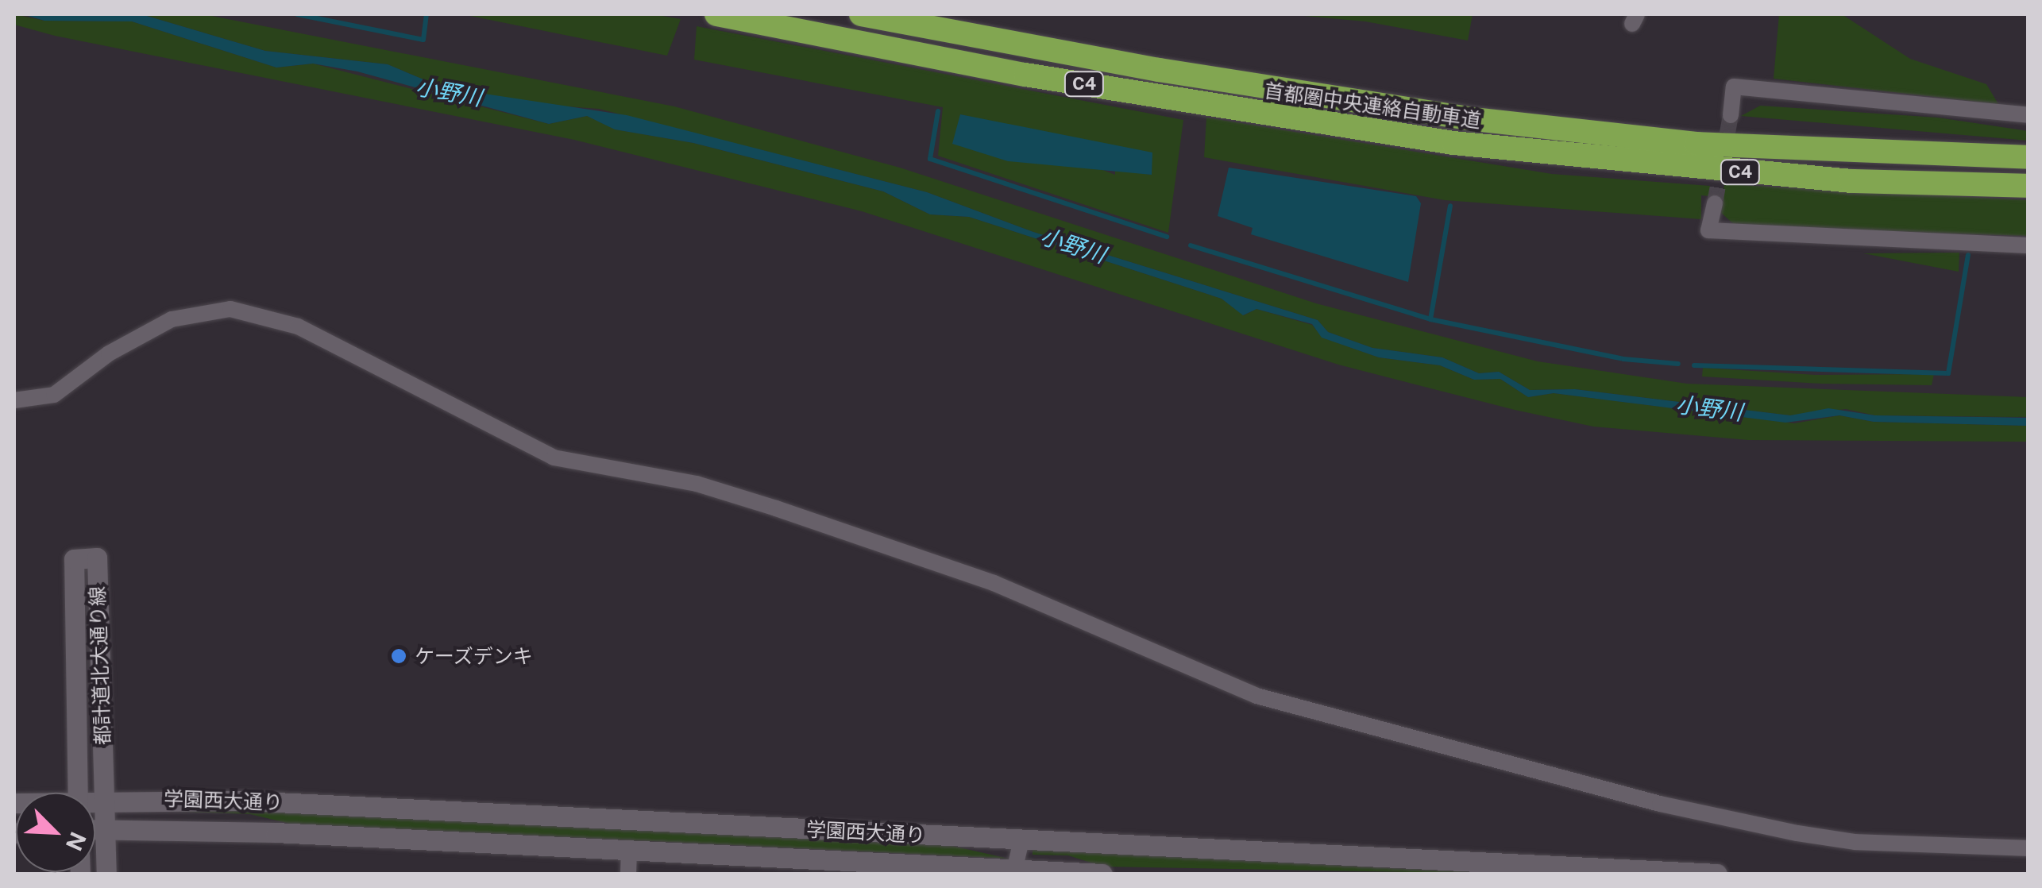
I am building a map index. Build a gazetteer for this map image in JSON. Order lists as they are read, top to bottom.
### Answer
{
  "streets": {
    "highway": ["C4", "首都圏中央連絡自動車道"],
    "main road": ["都計道北大通り線", "学園西大通り"]
  },
  "crossings": [
    ["都計道北大通り線", "学園西大通り"]
  ],
  "water": ["小野川"],
  "places": ["ケーズデンキ"],
  "north": "bottom right"
}
